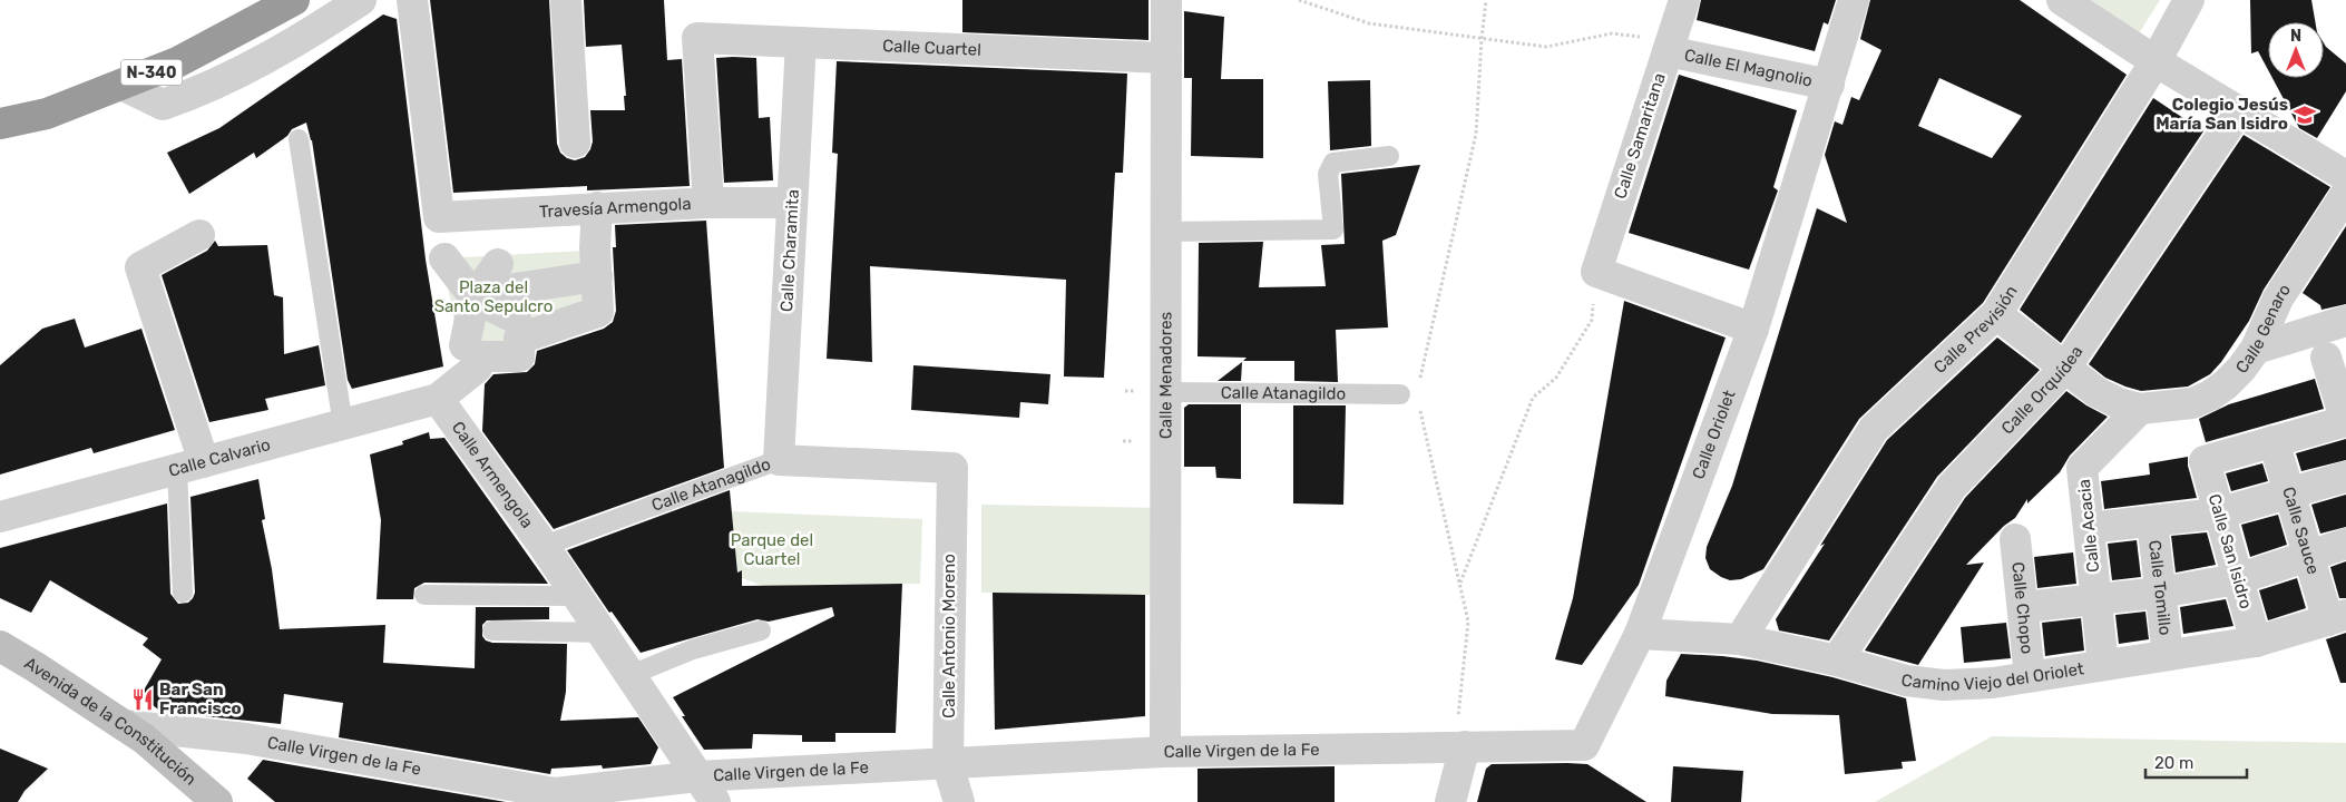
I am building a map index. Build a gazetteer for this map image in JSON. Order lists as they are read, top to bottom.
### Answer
{
  "streets": {
    "highway": ["N-340"],
    "street": [
      "Calle Cuartel",
      "Calle El Magnolio",
      "Calle Samaritana",
      "Travesía Armengola",
      "Calle Charamita",
      "Calle Previsión",
      "Calle Genaro",
      "Calle Menadores",
      "Calle Orquídea",
      "Calle Atanagildo",
      "Calle Oriolet",
      "Calle Calvario",
      "Calle Armengola",
      "Calle Acacia",
      "Calle Sauce",
      "Calle San Isidro",
      "Calle Tomillo",
      "Calle Chopo",
      "Calle Antonio Moreno",
      "Camino Viejo del Oriolet",
      "Avenida de la Constitución",
      "Calle Virgen de la Fe"
    ]
  },
  "crossings": [
    ["Calle Cuartel", "Travesía Armengola"],
    ["Calle Cuartel", "Calle Charamita"],
    ["Calle Cuartel", "Calle Menadores"],
    ["Calle El Magnolio", "Calle Samaritana"],
    ["Calle El Magnolio", "Calle Oriolet"],
    ["Travesía Armengola", "Calle Charamita"],
    ["Calle Charamita", "Calle Atanagildo"],
    ["Calle Previsión", "Camino Viejo del Oriolet"],
    ["Calle Genaro", "Calle Acacia"],
    ["Calle Menadores", "Calle Atanagildo"],
    ["Calle Menadores", "Calle Virgen de la Fe"],
    ["Calle Orquídea", "Camino Viejo del Oriolet"],
    ["Calle Atanagildo", "Calle Armengola"],
    ["Calle Atanagildo", "Calle Antonio Moreno"],
    ["Calle Oriolet", "Camino Viejo del Oriolet"],
    ["Calle Oriolet", "Calle Virgen de la Fe"],
    ["Calle Calvario", "Calle Armengola"],
    ["Calle Armengola", "Calle Virgen de la Fe"],
    ["Calle Acacia", "Camino Viejo del Oriolet"],
    ["Calle Sauce", "Calle San Isidro"],
    ["Calle Sauce", "Camino Viejo del Oriolet"],
    ["Calle San Isidro", "Camino Viejo del Oriolet"],
    ["Calle Tomillo", "Camino Viejo del Oriolet"],
    ["Calle Chopo", "Camino Viejo del Oriolet"],
    ["Calle Antonio Moreno", "Calle Virgen de la Fe"],
    ["Avenida de la Constitución", "Calle Virgen de la Fe"]
  ],
  "parks": ["Plaza del Santo Sepulcro", "Parque del Cuartel"],
  "places": {
    "school or university": ["Colegio Jesús María San Isidro"],
    "restaurant": ["Bar San Francisco"]
  },
  "scale_bar": "20 m",
  "north": "top"
}
